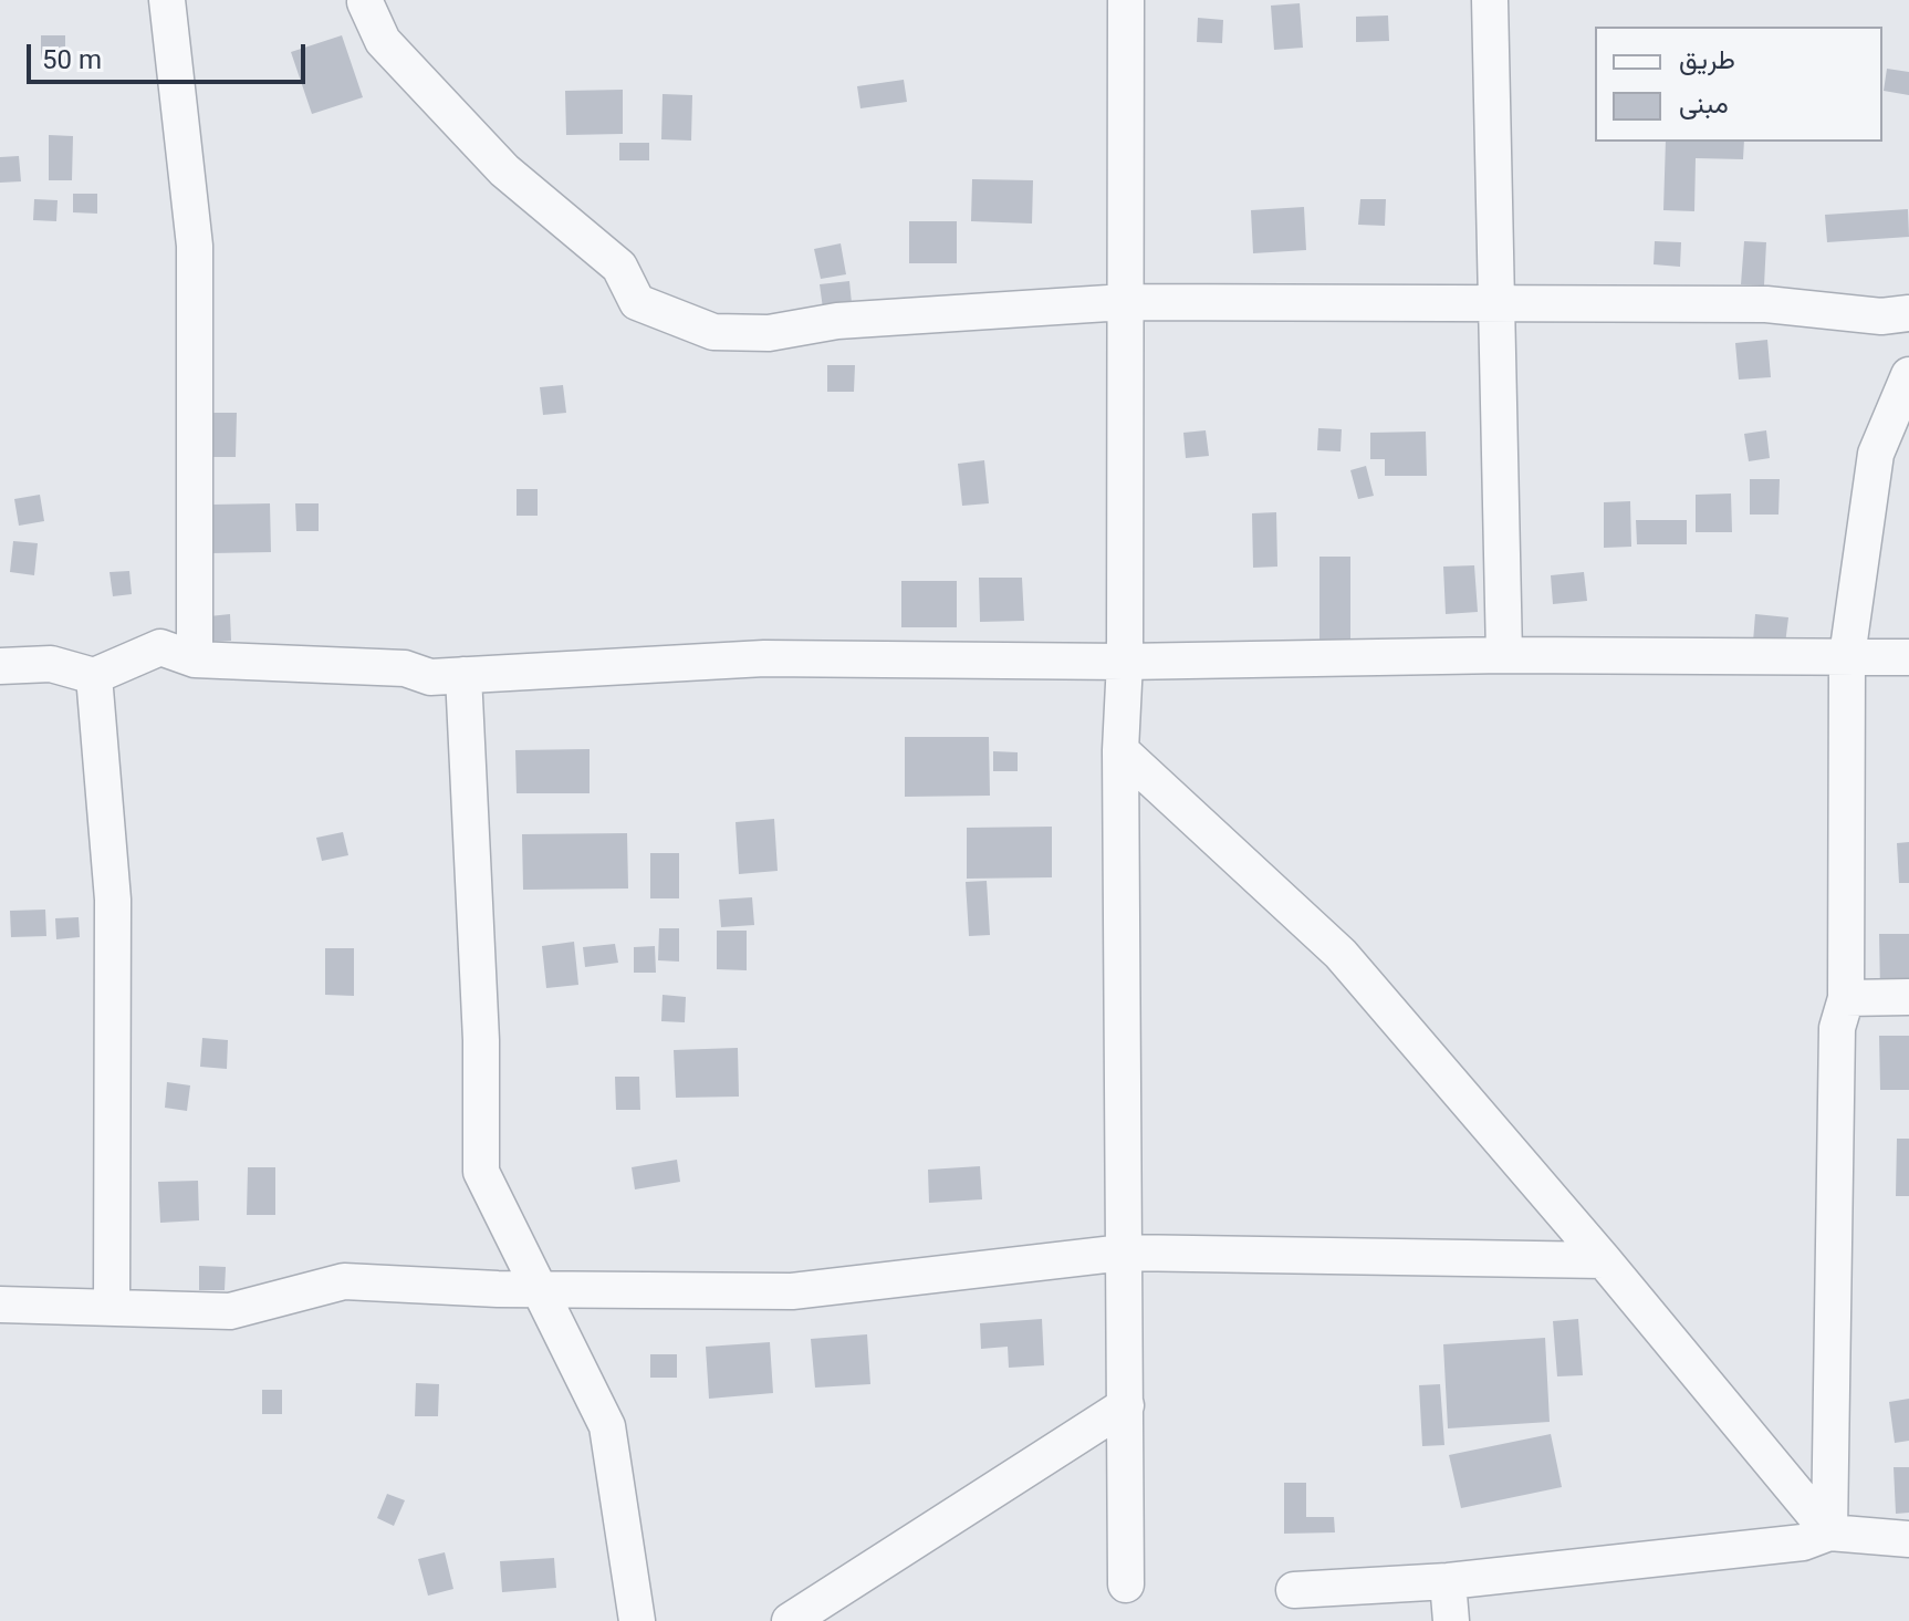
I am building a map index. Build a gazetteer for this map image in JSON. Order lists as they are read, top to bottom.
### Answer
{
  "legend": ["طريق", "مبنى"],
  "scale_bar": "50 m"
}
